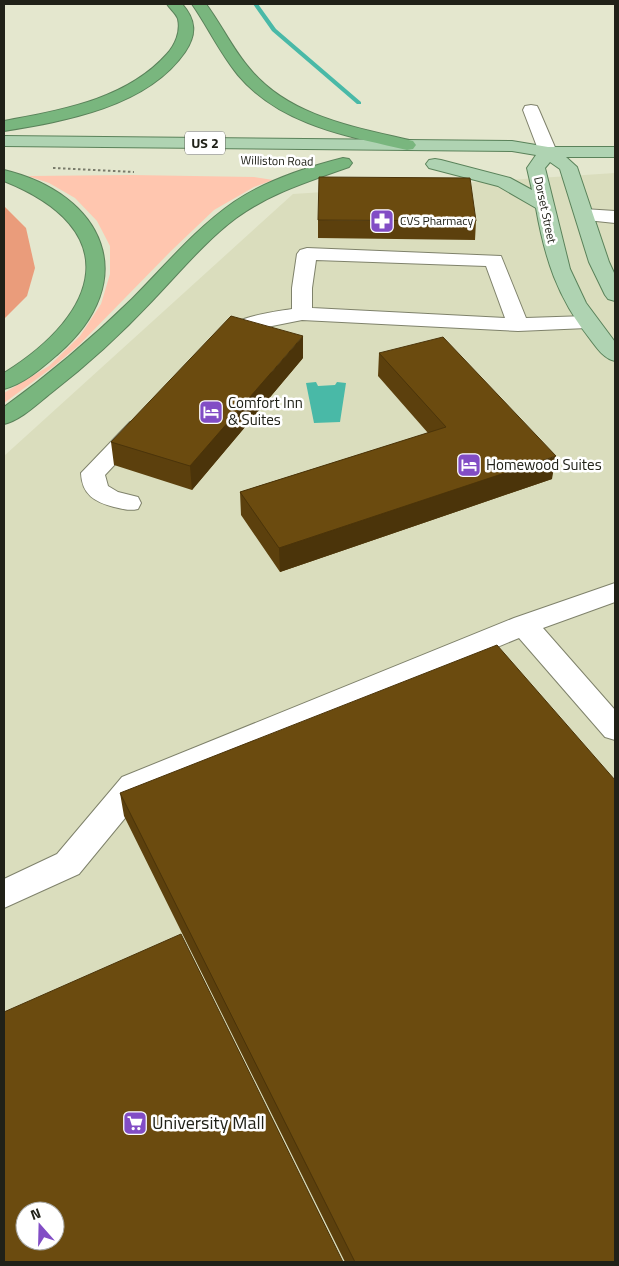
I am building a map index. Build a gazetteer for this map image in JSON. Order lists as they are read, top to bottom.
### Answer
{
  "streets": {
    "main road": ["US 2", "Williston Road", "Dorset Street"]
  },
  "crossings": [
    ["Williston Road", "Dorset Street"]
  ],
  "places": {
    "pharmacy": ["CVS Pharmacy"],
    "hotel": ["Comfort Inn & Suites", "Homewood Suites"],
    "supermarket": ["University Mall"]
  },
  "north": "top"
}
